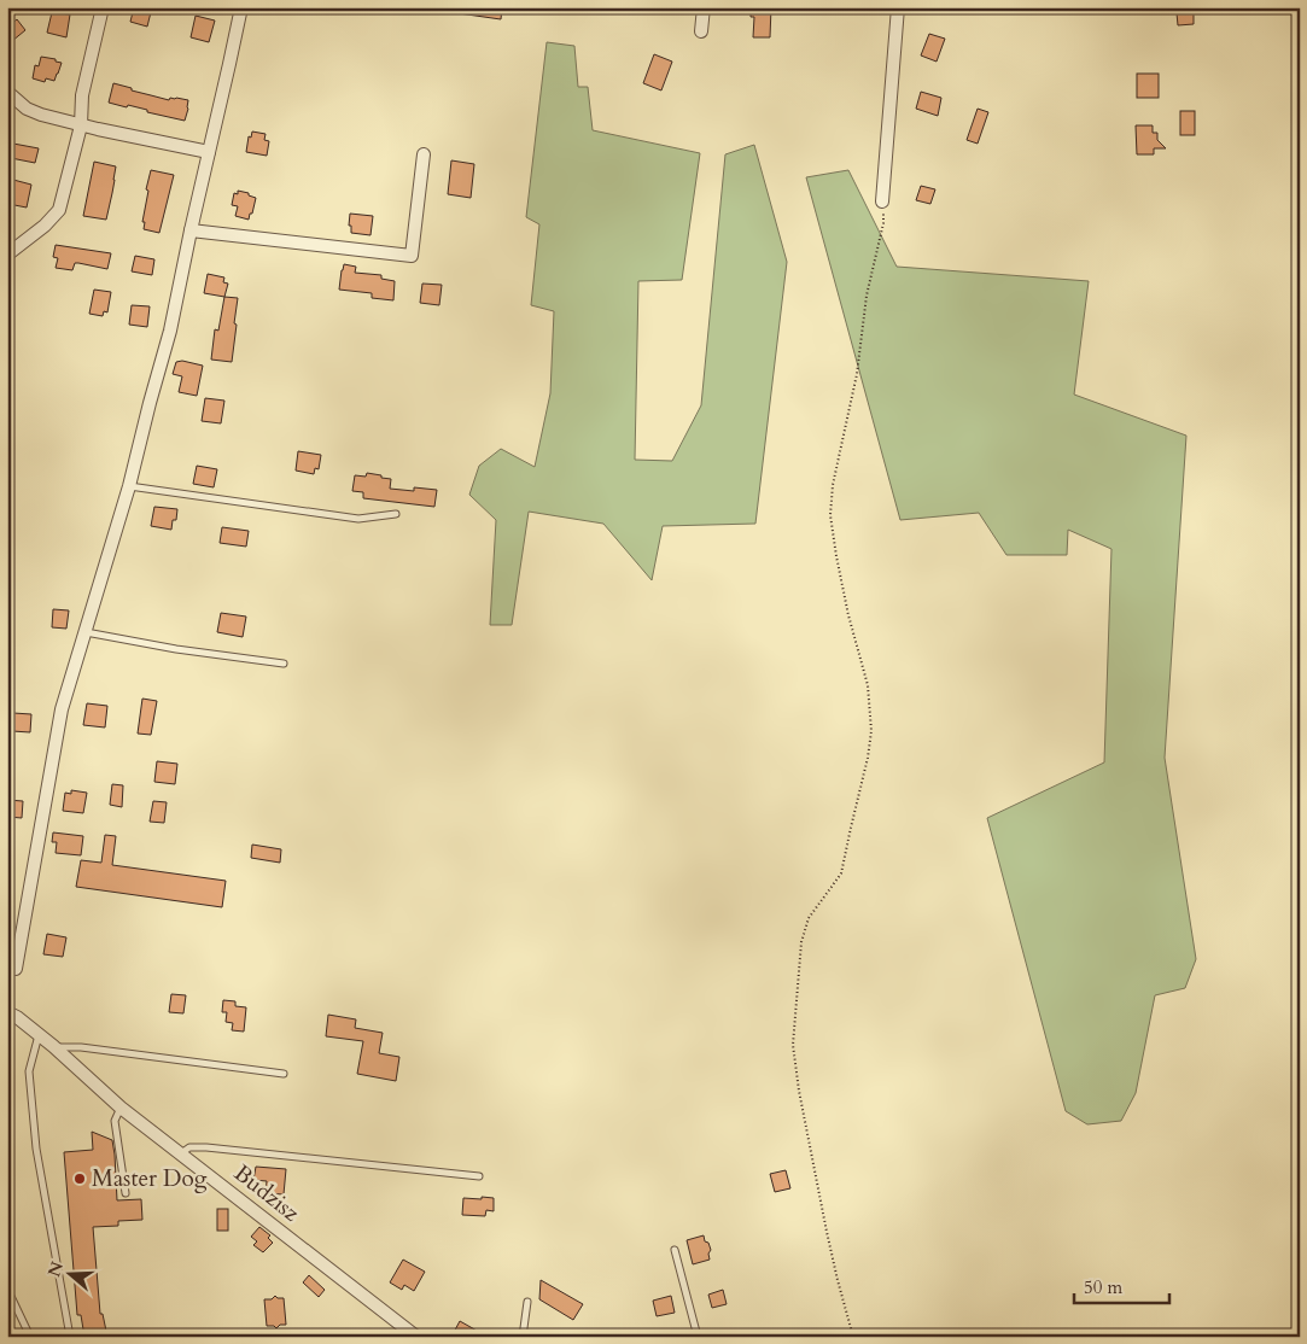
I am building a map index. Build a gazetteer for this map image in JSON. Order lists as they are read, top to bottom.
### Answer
{
  "streets": {
    "street": ["Budzisz"]
  },
  "places": ["Master Dog"],
  "scale_bar": "50 m",
  "north": "left"
}
